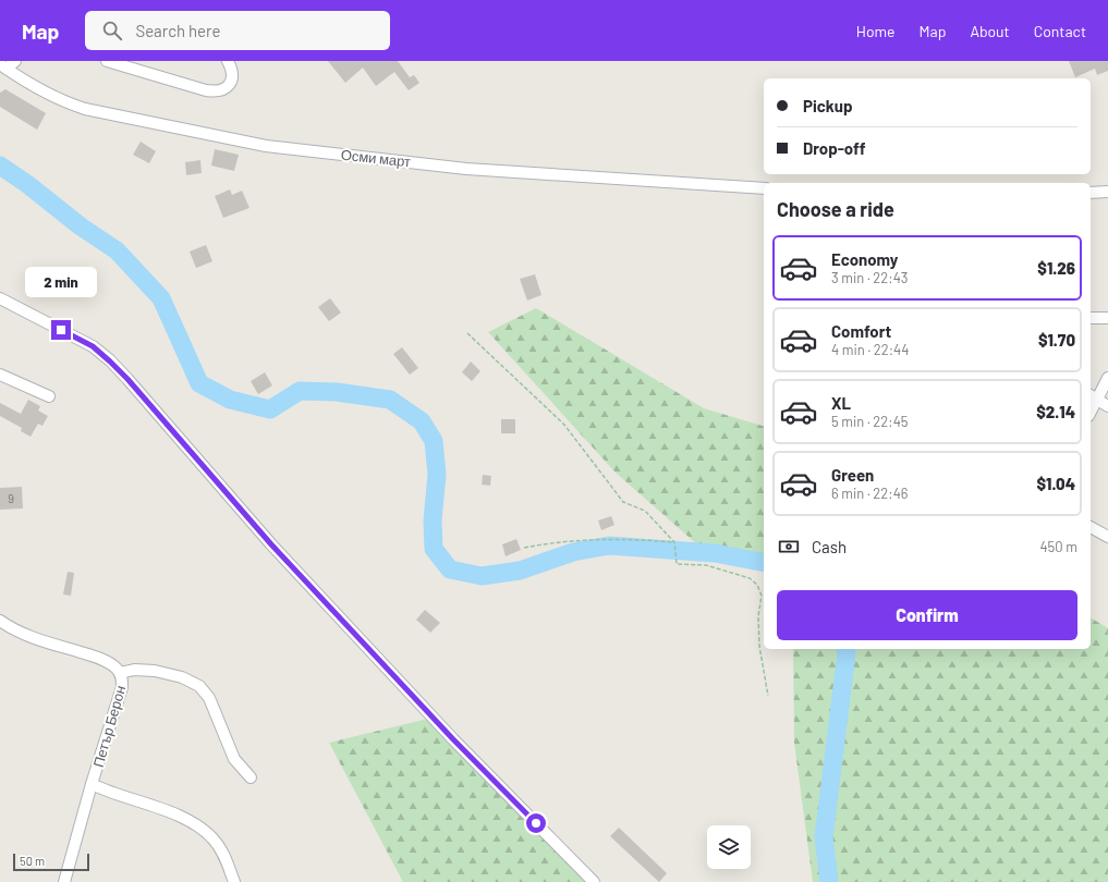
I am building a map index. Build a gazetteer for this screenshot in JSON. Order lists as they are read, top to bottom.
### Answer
{
  "streets": {
    "street": ["Осми март", "Петър Берон"]
  },
  "house_numbers": ["9"],
  "scale_bar": "50 m",
  "page": {
    "header": "Map",
    "search": "Search here",
    "nav": [
      "Home",
      "Map",
      "About",
      "Contact"
    ],
    "banner": ["Pickup", "Drop-off"],
    "heading": "Choose a ride",
    "list": [
      {
        "name": "Economy",
        "note": "3 min · 22:43",
        "value": "$1.26"
      },
      {
        "name": "Comfort",
        "note": "4 min · 22:44",
        "value": "$1.70"
      },
      {
        "name": "XL",
        "note": "5 min · 22:45",
        "value": "$2.14"
      },
      {
        "name": "Green",
        "note": "6 min · 22:46",
        "value": "$1.04"
      }
    ],
    "bubble": "2 min",
    "pay": ["Cash", "450 m"],
    "buttons": "Confirm",
    "scale": "50 m"
  }
}
